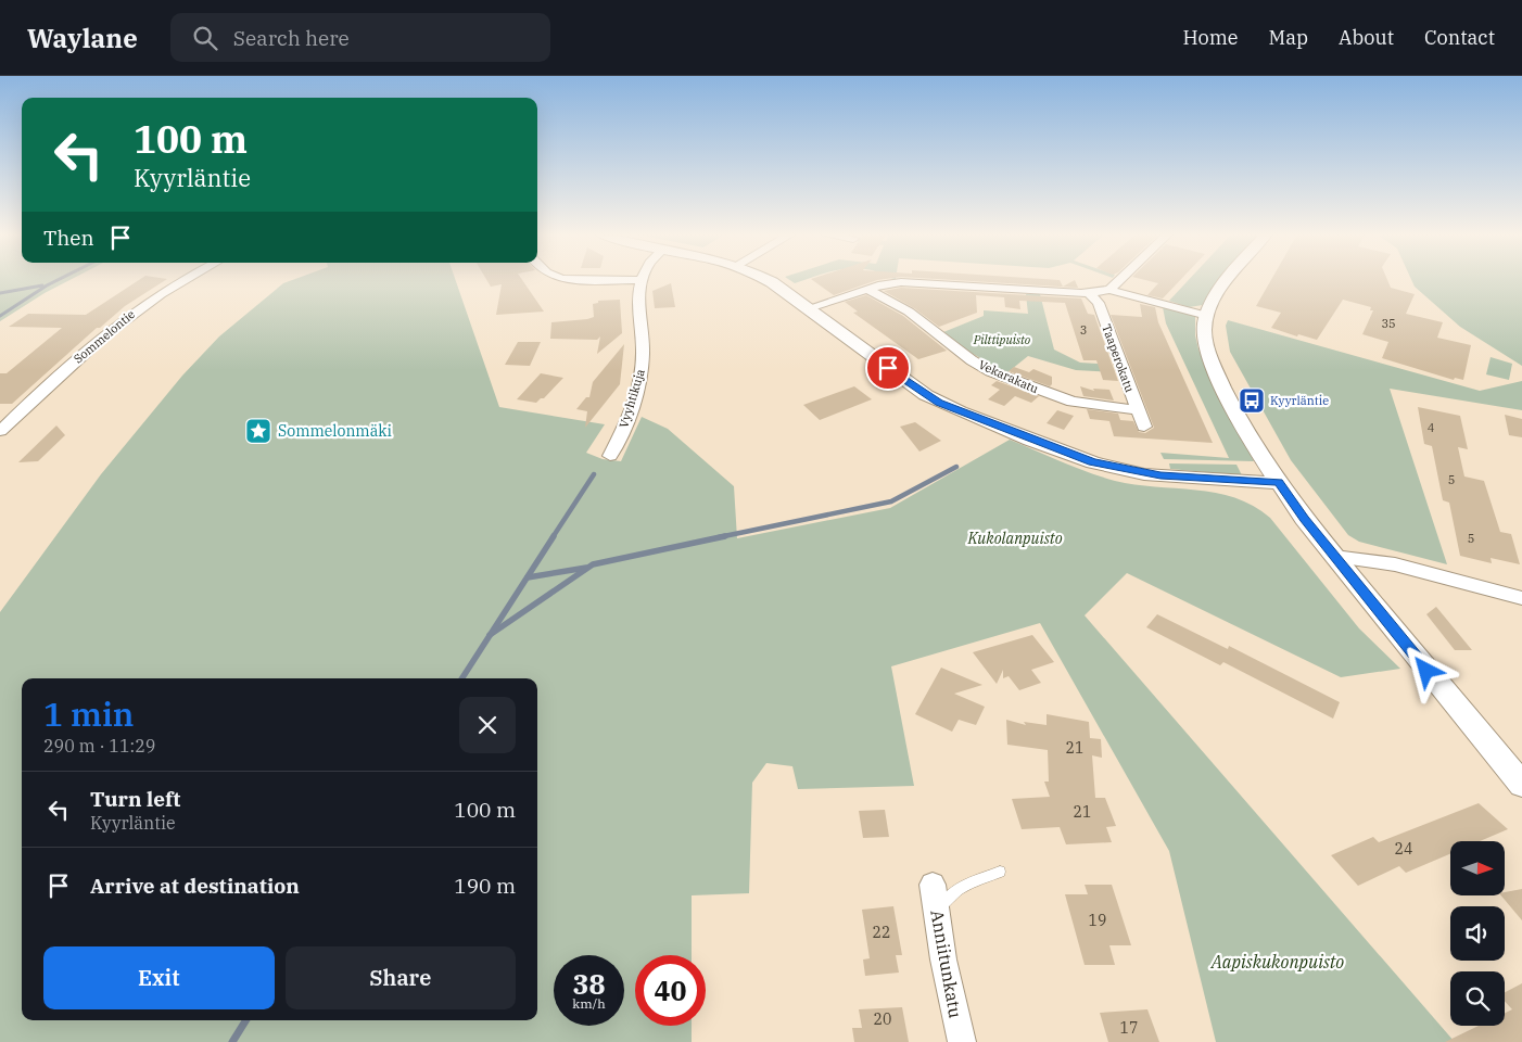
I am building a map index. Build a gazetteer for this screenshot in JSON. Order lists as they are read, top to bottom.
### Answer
{
  "streets": {
    "street": [
      "Sommelontie",
      "Taaperokatu",
      "Vekarakatu",
      "Vyyhtikuja",
      "Anniitunkatu"
    ]
  },
  "crossings": [
    ["Taaperokatu", "Vekarakatu"]
  ],
  "parks": ["Pilttipuisto", "Kukolanpuisto", "Aapiskukonpuisto"],
  "places": {
    "bus stop": ["Kyyrläntie"],
    "place": ["Sommelonmäki"]
  },
  "house_numbers": [
    "35",
    "3",
    "4",
    "5",
    "5",
    "21",
    "21",
    "24",
    "19",
    "22",
    "20",
    "17"
  ],
  "north": "right",
  "page": {
    "header": "Waylane",
    "search": "Search here",
    "nav": [
      "Home",
      "Map",
      "About",
      "Contact"
    ],
    "turn": ["100 m", "Kyyrläntie"],
    "then": "Then",
    "heading": ["1 min", "290 m · 11:29"],
    "list": [
      {
        "name": "Turn left",
        "note": "Kyyrläntie",
        "value": "100 m"
      },
      {
        "name": "Arrive at destination",
        "value": "190 m"
      }
    ],
    "buttons": ["Exit", "Share"],
    "speed": "38 km/h",
    "limit": "40"
  }
}
